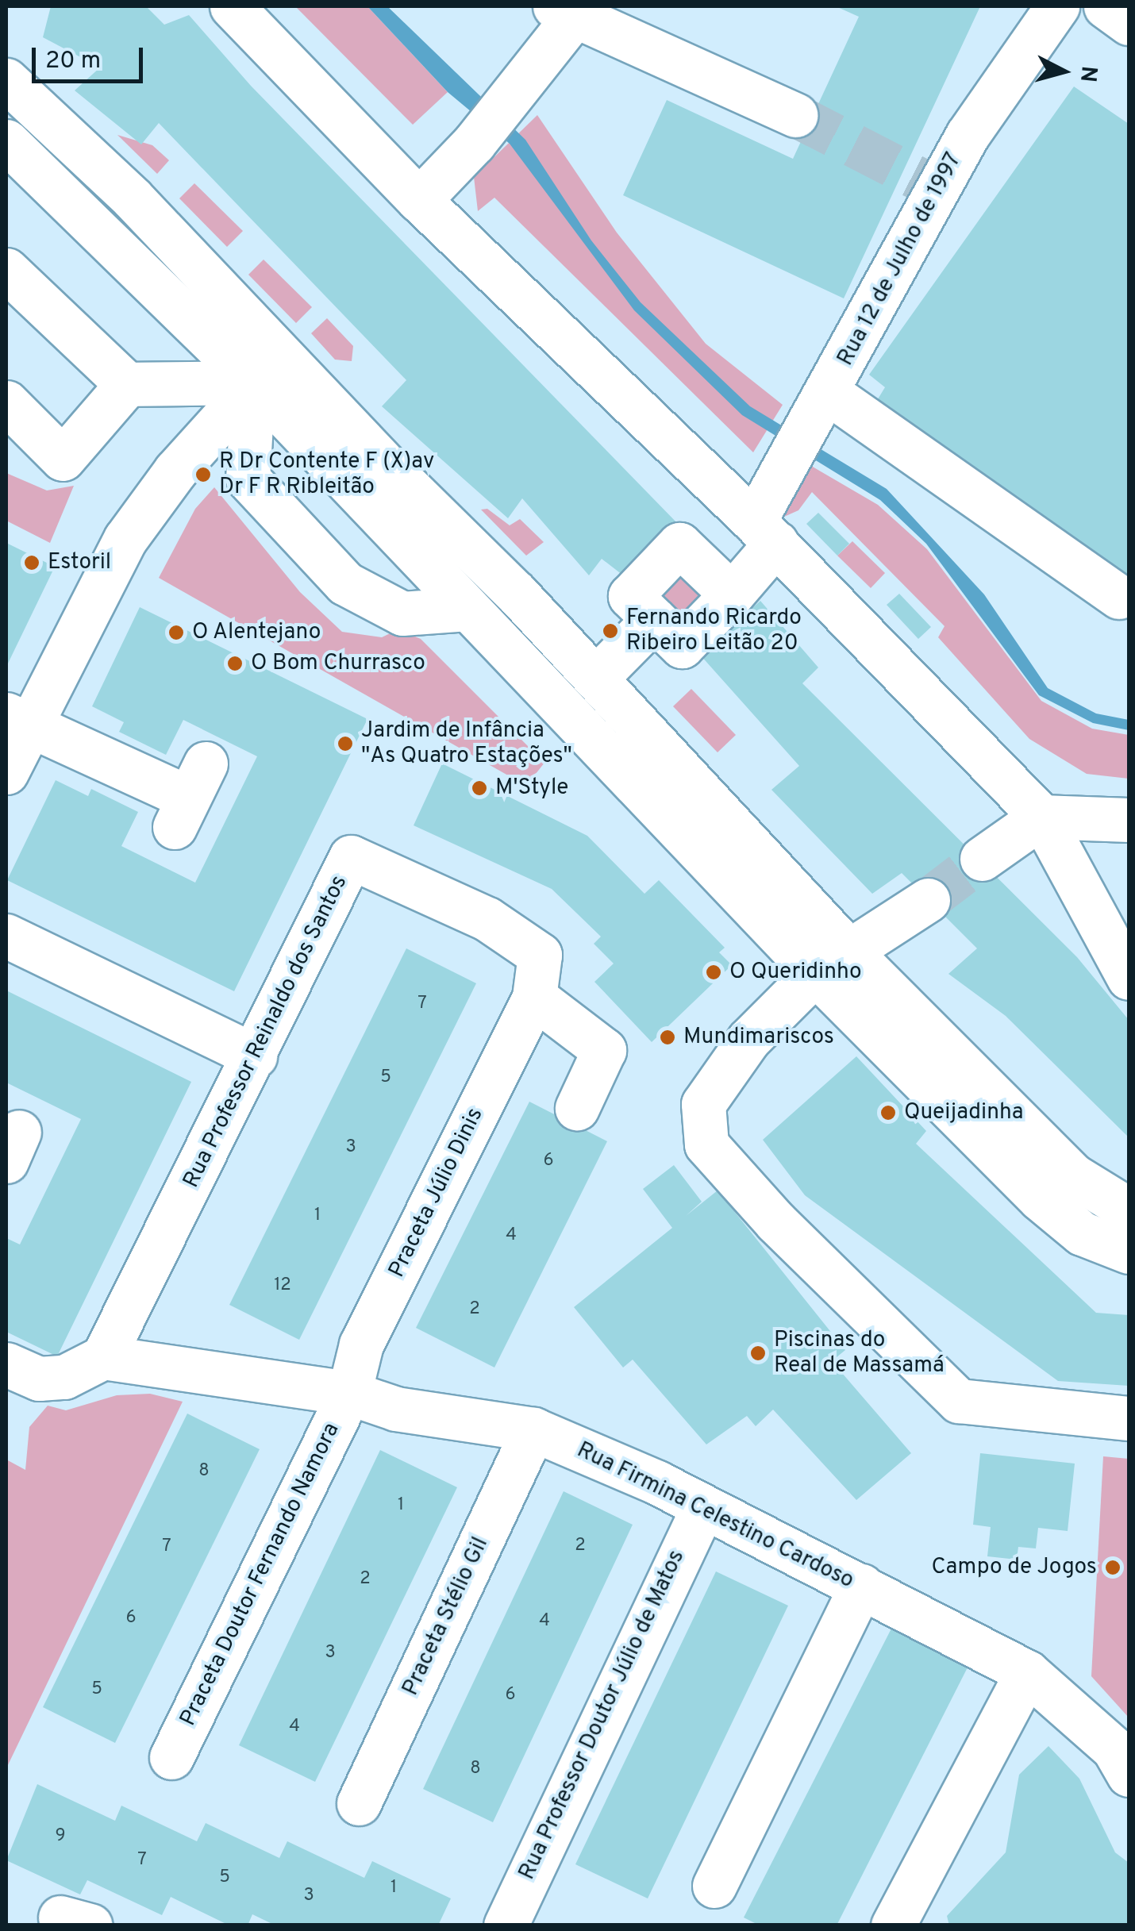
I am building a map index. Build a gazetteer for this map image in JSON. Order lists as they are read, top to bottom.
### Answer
{
  "streets": {
    "street": [
      "Rua 12 de Julho de 1997",
      "Rua Professor Reinaldo dos Santos",
      "Praceta Júlio Dinis",
      "Rua Firmina Celestino Cardoso",
      "Praceta Doutor Fernando Namora",
      "Praceta Stélio Gil",
      "Rua Professor Doutor Júlio de Matos"
    ]
  },
  "crossings": [
    ["Rua Professor Reinaldo dos Santos", "Praceta Júlio Dinis"],
    ["Rua Professor Reinaldo dos Santos", "Rua Firmina Celestino Cardoso"],
    ["Praceta Júlio Dinis", "Rua Firmina Celestino Cardoso"],
    ["Praceta Júlio Dinis", "Praceta Doutor Fernando Namora"],
    ["Rua Firmina Celestino Cardoso", "Praceta Doutor Fernando Namora"],
    ["Rua Firmina Celestino Cardoso", "Praceta Stélio Gil"],
    ["Rua Firmina Celestino Cardoso", "Rua Professor Doutor Júlio de Matos"]
  ],
  "places": [
    "R Dr Contente F (X)av Dr F R Ribleitão",
    "Estoril",
    "Fernando Ricardo Ribeiro Leitão 20",
    "O Alentejano",
    "O Bom Churrasco",
    "Jardim de Infância \"As Quatro Estações\"",
    "M'Style",
    "O Queridinho",
    "Mundimariscos",
    "Queijadinha",
    "Piscinas do Real de Massamá",
    "Campo de Jogos"
  ],
  "house_numbers": [
    "7",
    "5",
    "3",
    "6",
    "1",
    "4",
    "12",
    "2",
    "8",
    "1",
    "2",
    "7",
    "2",
    "6",
    "4",
    "3",
    "5",
    "6",
    "4",
    "8",
    "9",
    "7",
    "5",
    "1",
    "3"
  ],
  "scale_bar": "20 m",
  "north": "right"
}
